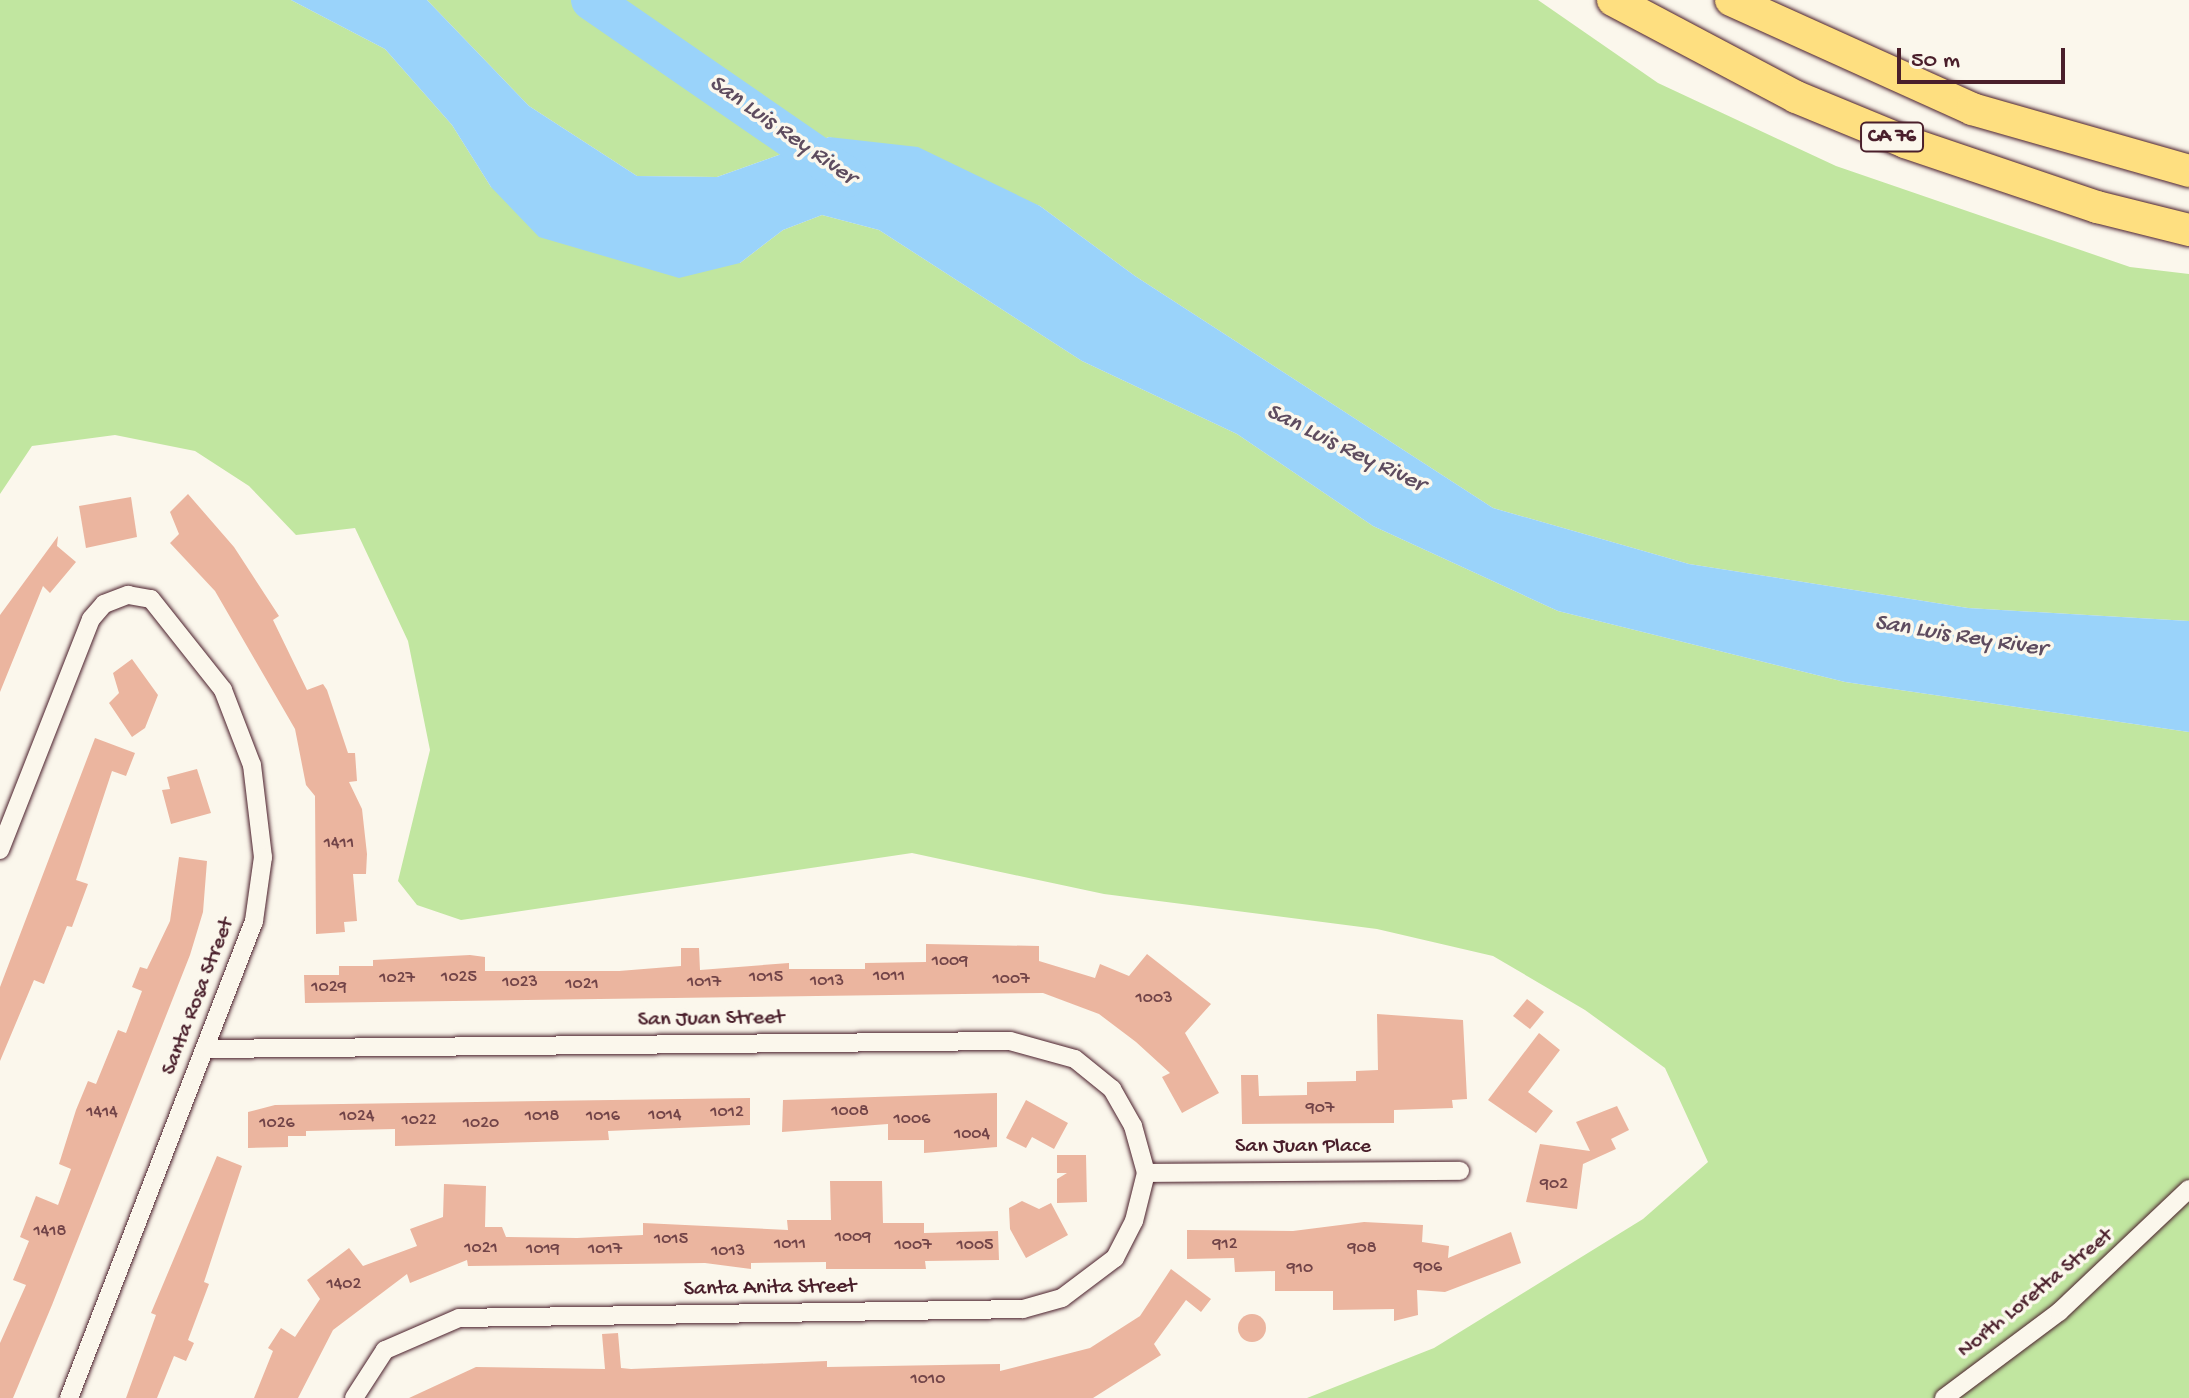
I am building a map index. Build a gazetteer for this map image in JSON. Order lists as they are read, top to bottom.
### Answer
{
  "streets": {
    "highway": ["CA 76"],
    "street": [
      "Santa Rosa Street",
      "San Juan Street",
      "San Juan Place",
      "Santa Anita Street",
      "North Loretta Street"
    ]
  },
  "crossings": [
    ["Santa Rosa Street", "San Juan Street"],
    ["San Juan Street", "San Juan Place"],
    ["San Juan Street", "Santa Anita Street"],
    ["San Juan Place", "Santa Anita Street"]
  ],
  "water": ["San Luis Rey River"],
  "house_numbers": [
    "1411",
    "1009",
    "1011",
    "1025",
    "1015",
    "1027",
    "1007",
    "1013",
    "1023",
    "1017",
    "1021",
    "1029",
    "1003",
    "907",
    "1008",
    "1414",
    "1012",
    "1014",
    "1024",
    "1018",
    "1016",
    "1006",
    "1022",
    "1026",
    "1020",
    "1004",
    "902",
    "1418",
    "1009",
    "1015",
    "1011",
    "912",
    "1007",
    "1005",
    "1021",
    "908",
    "1019",
    "1017",
    "1013",
    "906",
    "910",
    "1402",
    "1010"
  ],
  "scale_bar": "50 m"
}
